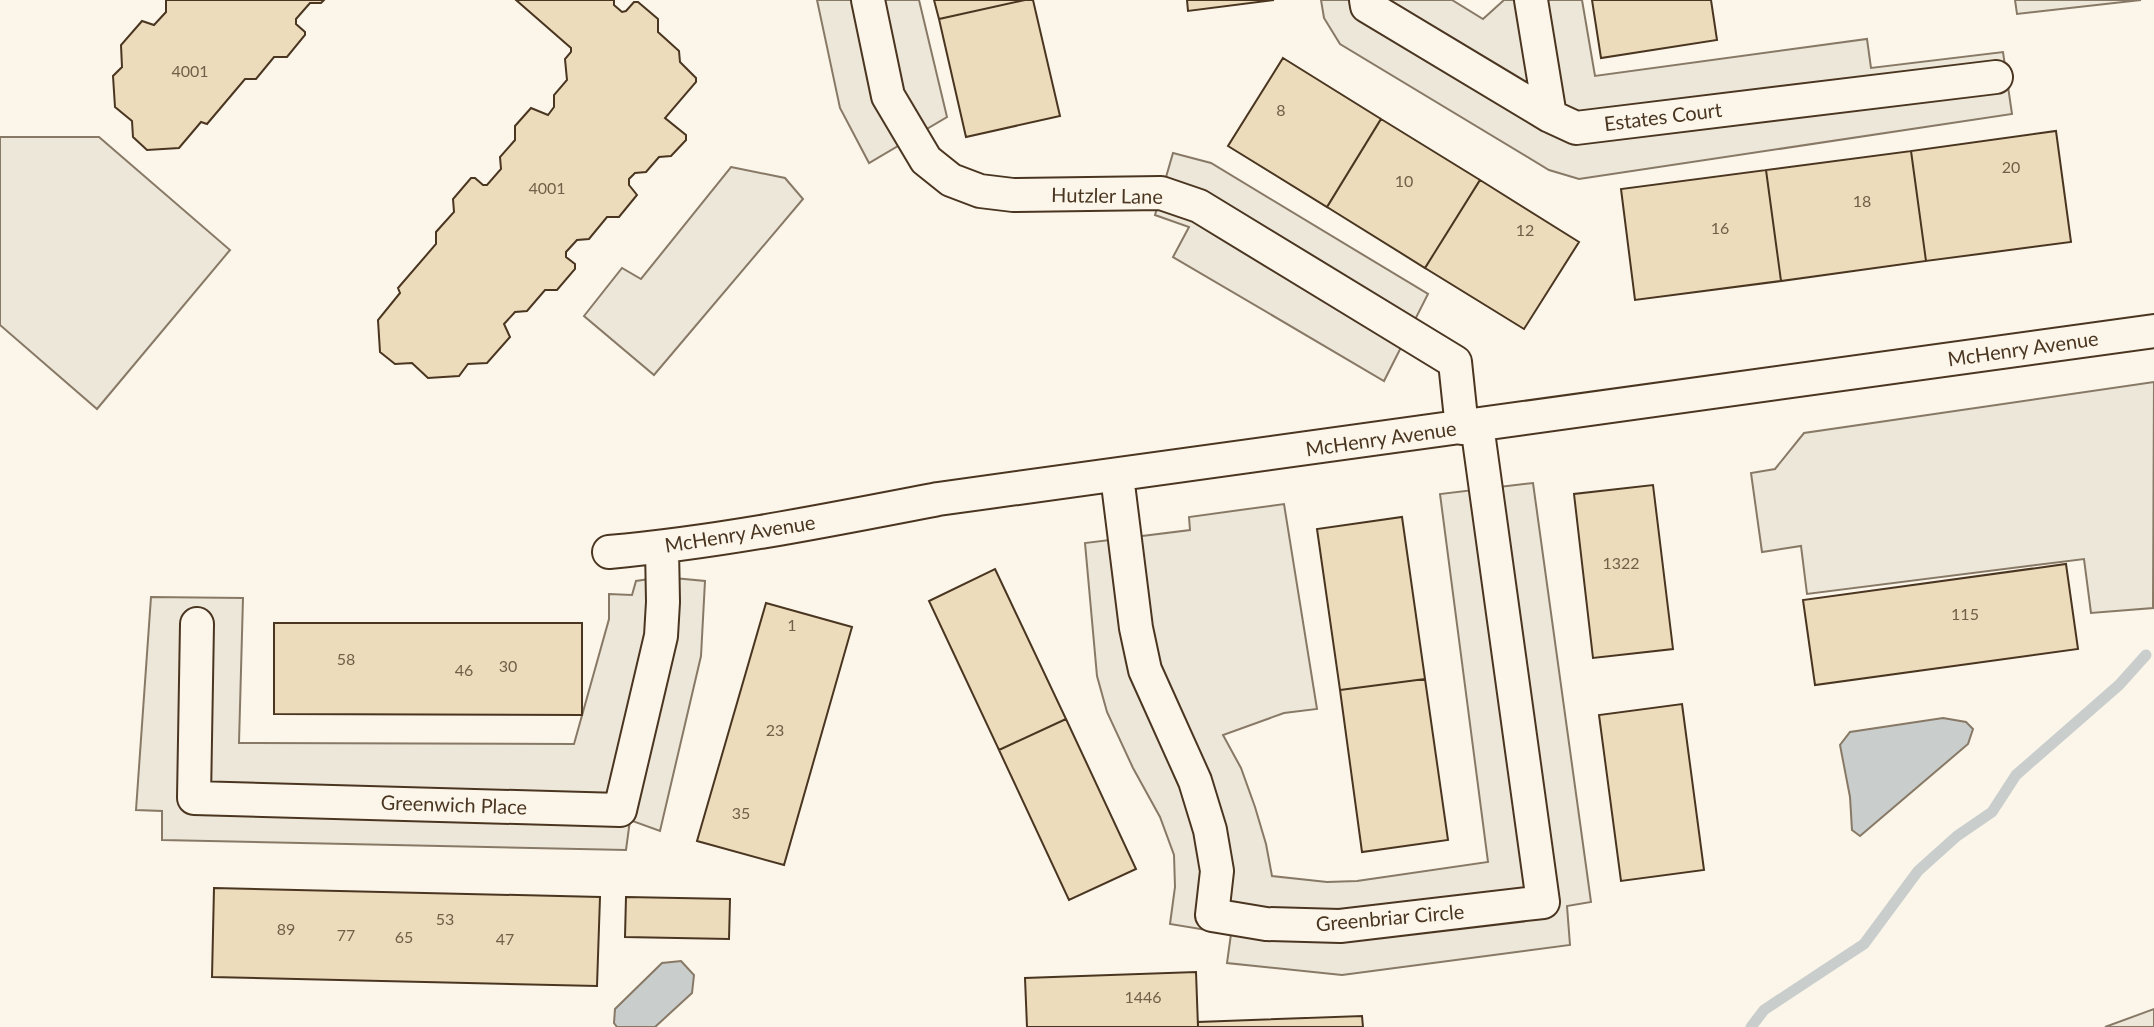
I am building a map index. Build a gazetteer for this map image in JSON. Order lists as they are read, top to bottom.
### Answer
{
  "streets": {
    "street": [
      "Estates Court",
      "Hutzler Lane",
      "McHenry Avenue",
      "Greenwich Place",
      "Greenbriar Circle"
    ]
  },
  "crossings": [
    ["Hutzler Lane", "McHenry Avenue"],
    ["Hutzler Lane", "Greenbriar Circle"],
    ["McHenry Avenue", "Greenwich Place"],
    ["McHenry Avenue", "Greenbriar Circle"]
  ],
  "house_numbers": [
    "4001",
    "8",
    "20",
    "10",
    "4001",
    "18",
    "16",
    "12",
    "1322",
    "115",
    "1",
    "58",
    "30",
    "46",
    "23",
    "35",
    "53",
    "89",
    "77",
    "65",
    "47",
    "1446"
  ]
}
